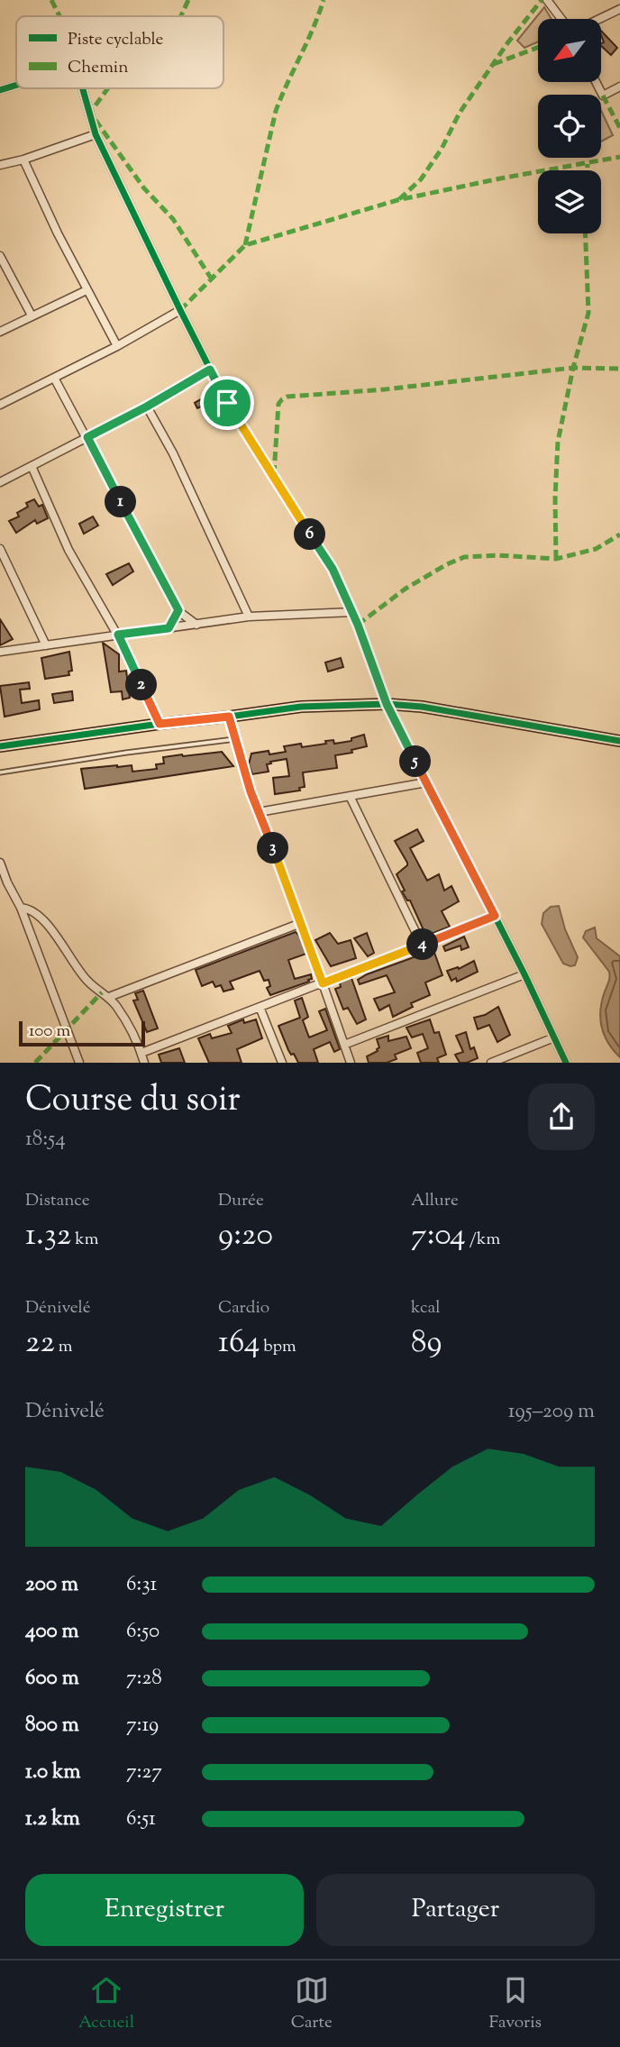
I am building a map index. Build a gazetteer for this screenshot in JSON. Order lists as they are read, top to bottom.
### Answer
{
  "legend": ["Piste cyclable", "Chemin"],
  "scale_bar": "100 m",
  "north": "bottom left",
  "page": {
    "pins": [
      "1",
      "6",
      "2",
      "5",
      "3",
      "4"
    ],
    "scale": "100 m",
    "heading": ["Course du soir", "18:54"],
    "stats": [
      ["Distance", "1.32 km"],
      ["Durée", "9:20"],
      ["Allure", "7:04 /km"],
      ["Dénivelé", "22 m"],
      ["Cardio", "164 bpm"],
      ["kcal", "89"]
    ],
    "chart": ["Dénivelé", "195–209 m"],
    "list": [
      {
        "name": "200 m",
        "note": "6:31"
      },
      {
        "name": "400 m",
        "note": "6:50"
      },
      {
        "name": "600 m",
        "note": "7:28"
      },
      {
        "name": "800 m",
        "note": "7:19"
      },
      {
        "name": "1.0 km",
        "note": "7:27"
      },
      {
        "name": "1.2 km",
        "note": "6:51"
      }
    ],
    "buttons": ["Enregistrer", "Partager"],
    "tabs": ["Accueil", "Carte", "Favoris"]
  }
}
